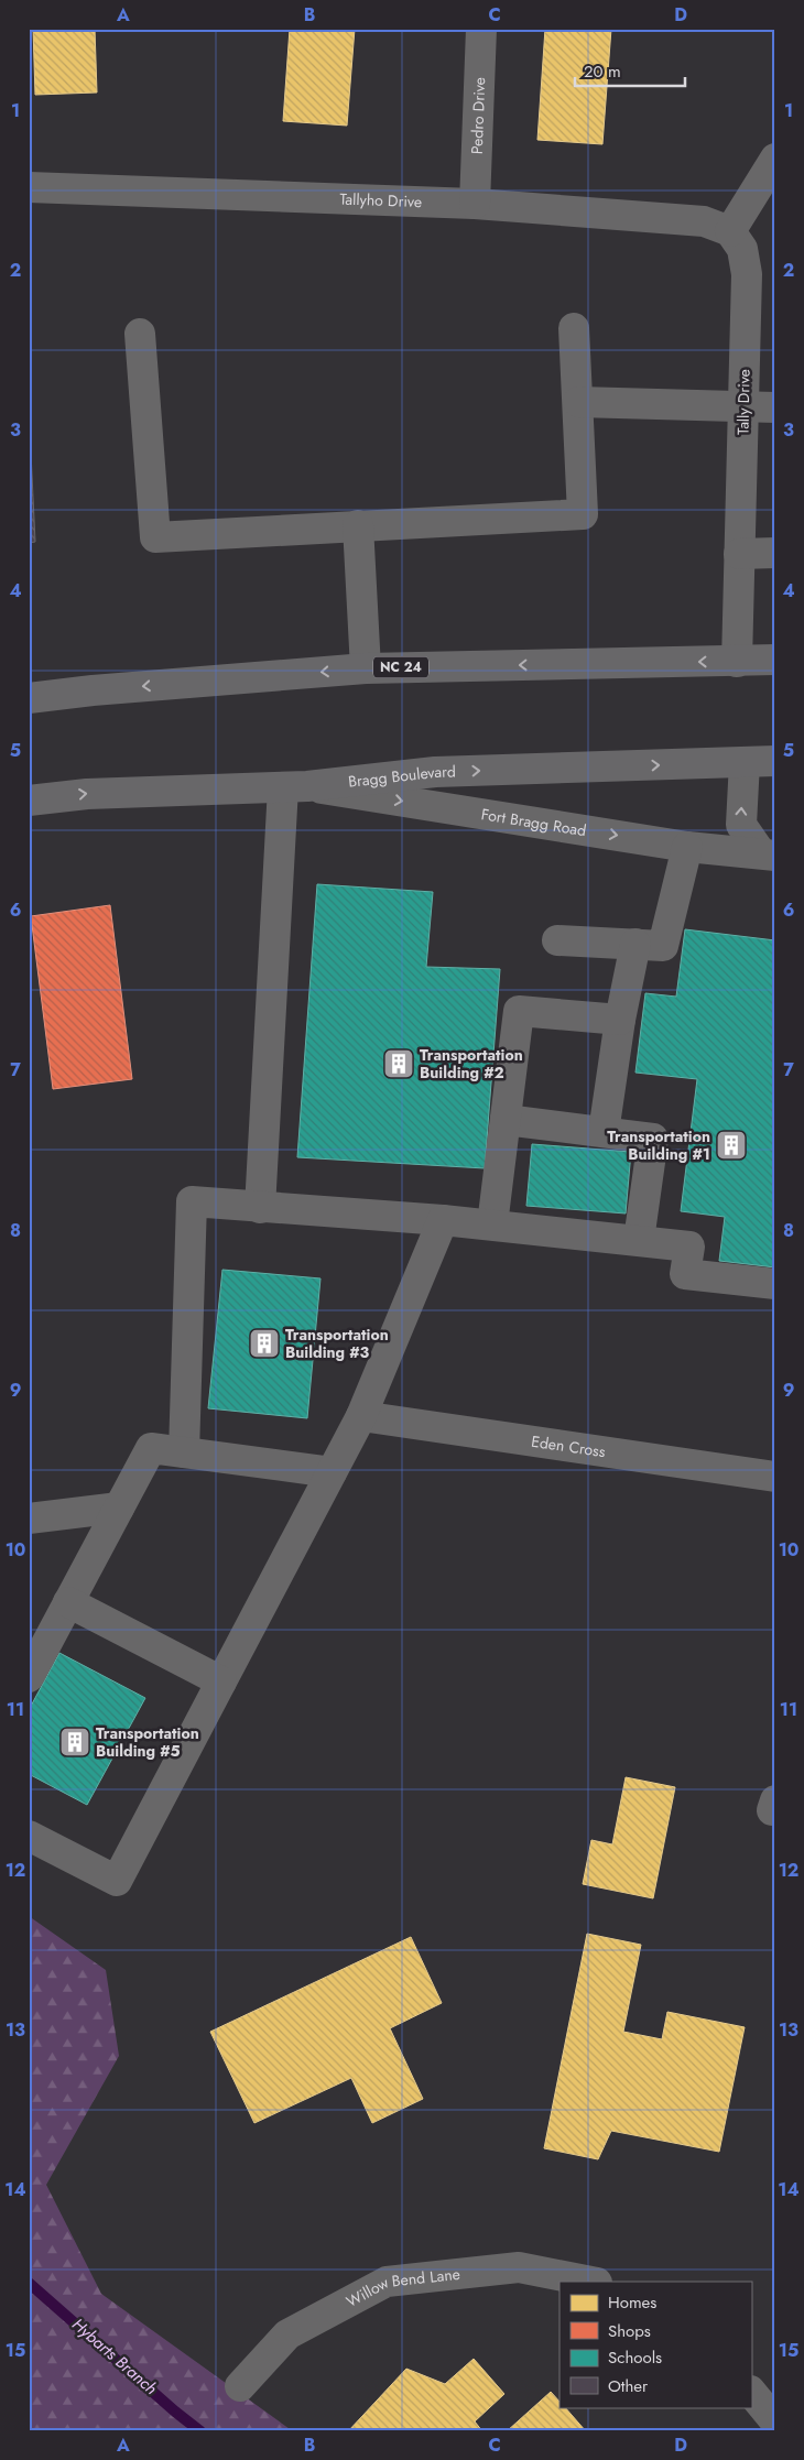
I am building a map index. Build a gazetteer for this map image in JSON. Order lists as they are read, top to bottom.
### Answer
{
  "streets": {
    "main road": ["NC 24", "Bragg Boulevard"],
    "street": [
      "Pedro Drive",
      "Tallyho Drive",
      "Tally Drive",
      "Fort Bragg Road",
      "Eden Cross",
      "Willow Bend Lane"
    ]
  },
  "crossings": [
    ["Pedro Drive", "Tallyho Drive"],
    ["Tallyho Drive", "Tally Drive"],
    ["Tally Drive", "NC 24"],
    ["Bragg Boulevard", "Fort Bragg Road"]
  ],
  "water": ["Hybarts Branch"],
  "places": {
    "building": [
      "Transportation Building #2",
      "Transportation Building #1",
      "Transportation Building #3",
      "Transportation Building #5"
    ]
  },
  "legend": [
    "Homes",
    "Shops",
    "Schools",
    "Other"
  ],
  "scale_bar": "20 m",
  "grid": {
    "columns": [
      "A",
      "B",
      "C",
      "D"
    ],
    "rows": [
      "1",
      "2",
      "3",
      "4",
      "5",
      "6",
      "7",
      "8",
      "9",
      "10",
      "11",
      "12",
      "13",
      "14",
      "15"
    ]
  }
}
